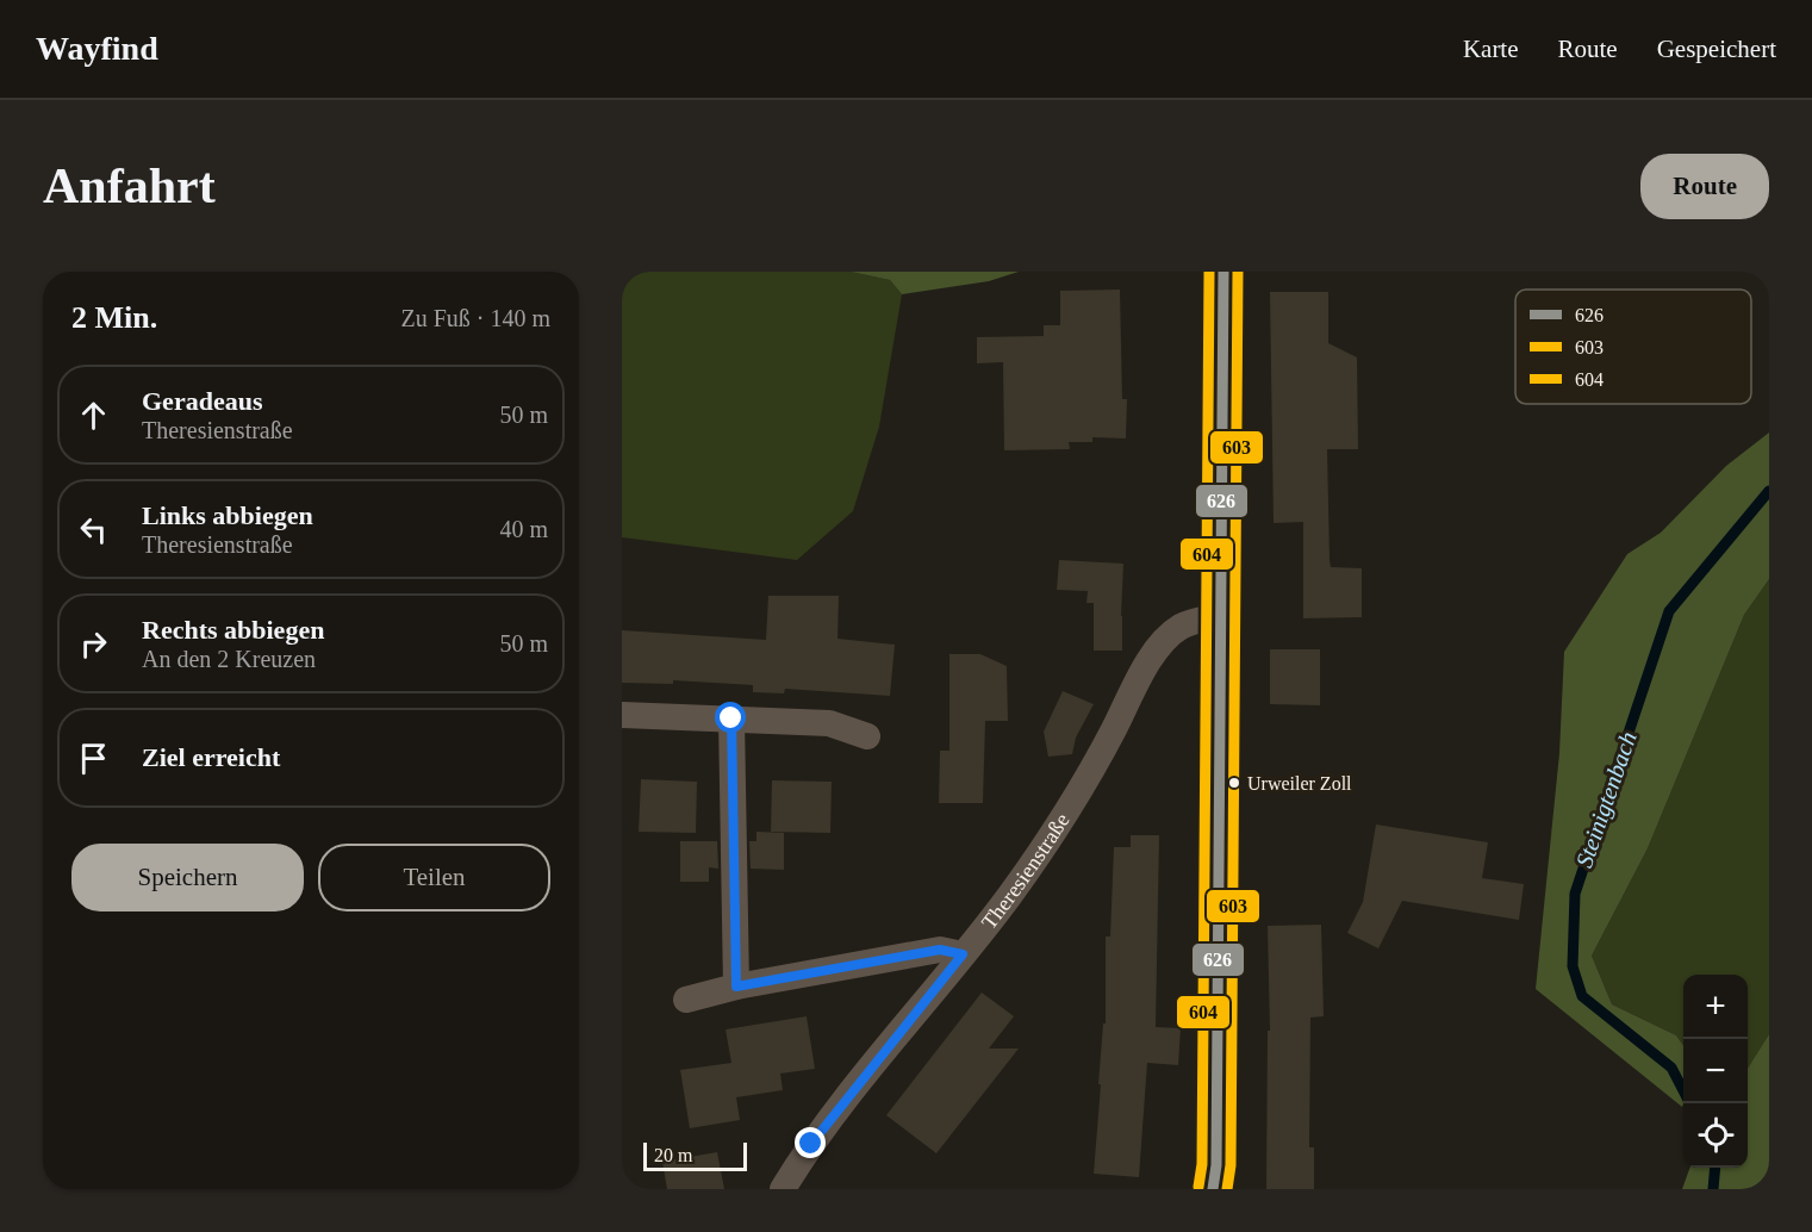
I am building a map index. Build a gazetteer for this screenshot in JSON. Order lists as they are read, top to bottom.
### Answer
{
  "streets": {
    "street": ["Theresienstraße"]
  },
  "water": ["Steinigtenbach"],
  "places": ["Urweiler Zoll"],
  "lines": ["transit line 626", "transit line 603", "transit line 604"],
  "legend": ["626", "603", "604"],
  "scale_bar": "20 m",
  "page": {
    "header": "Wayfind",
    "nav": ["Karte", "Route", "Gespeichert"],
    "buttons": [
      "Route",
      ["Speichern", "Teilen"]
    ],
    "title": "Anfahrt",
    "heading": ["2 Min.", "Zu Fuß · 140 m"],
    "list": [
      ["Geradeaus", "Theresienstraße", "50 m"],
      ["Links abbiegen", "Theresienstraße", "40 m"],
      ["Rechts abbiegen", "An den 2 Kreuzen", "50 m"],
      "Ziel erreicht"
    ],
    "map_buttons": ["+", "−"],
    "scale": "20 m"
  }
}
